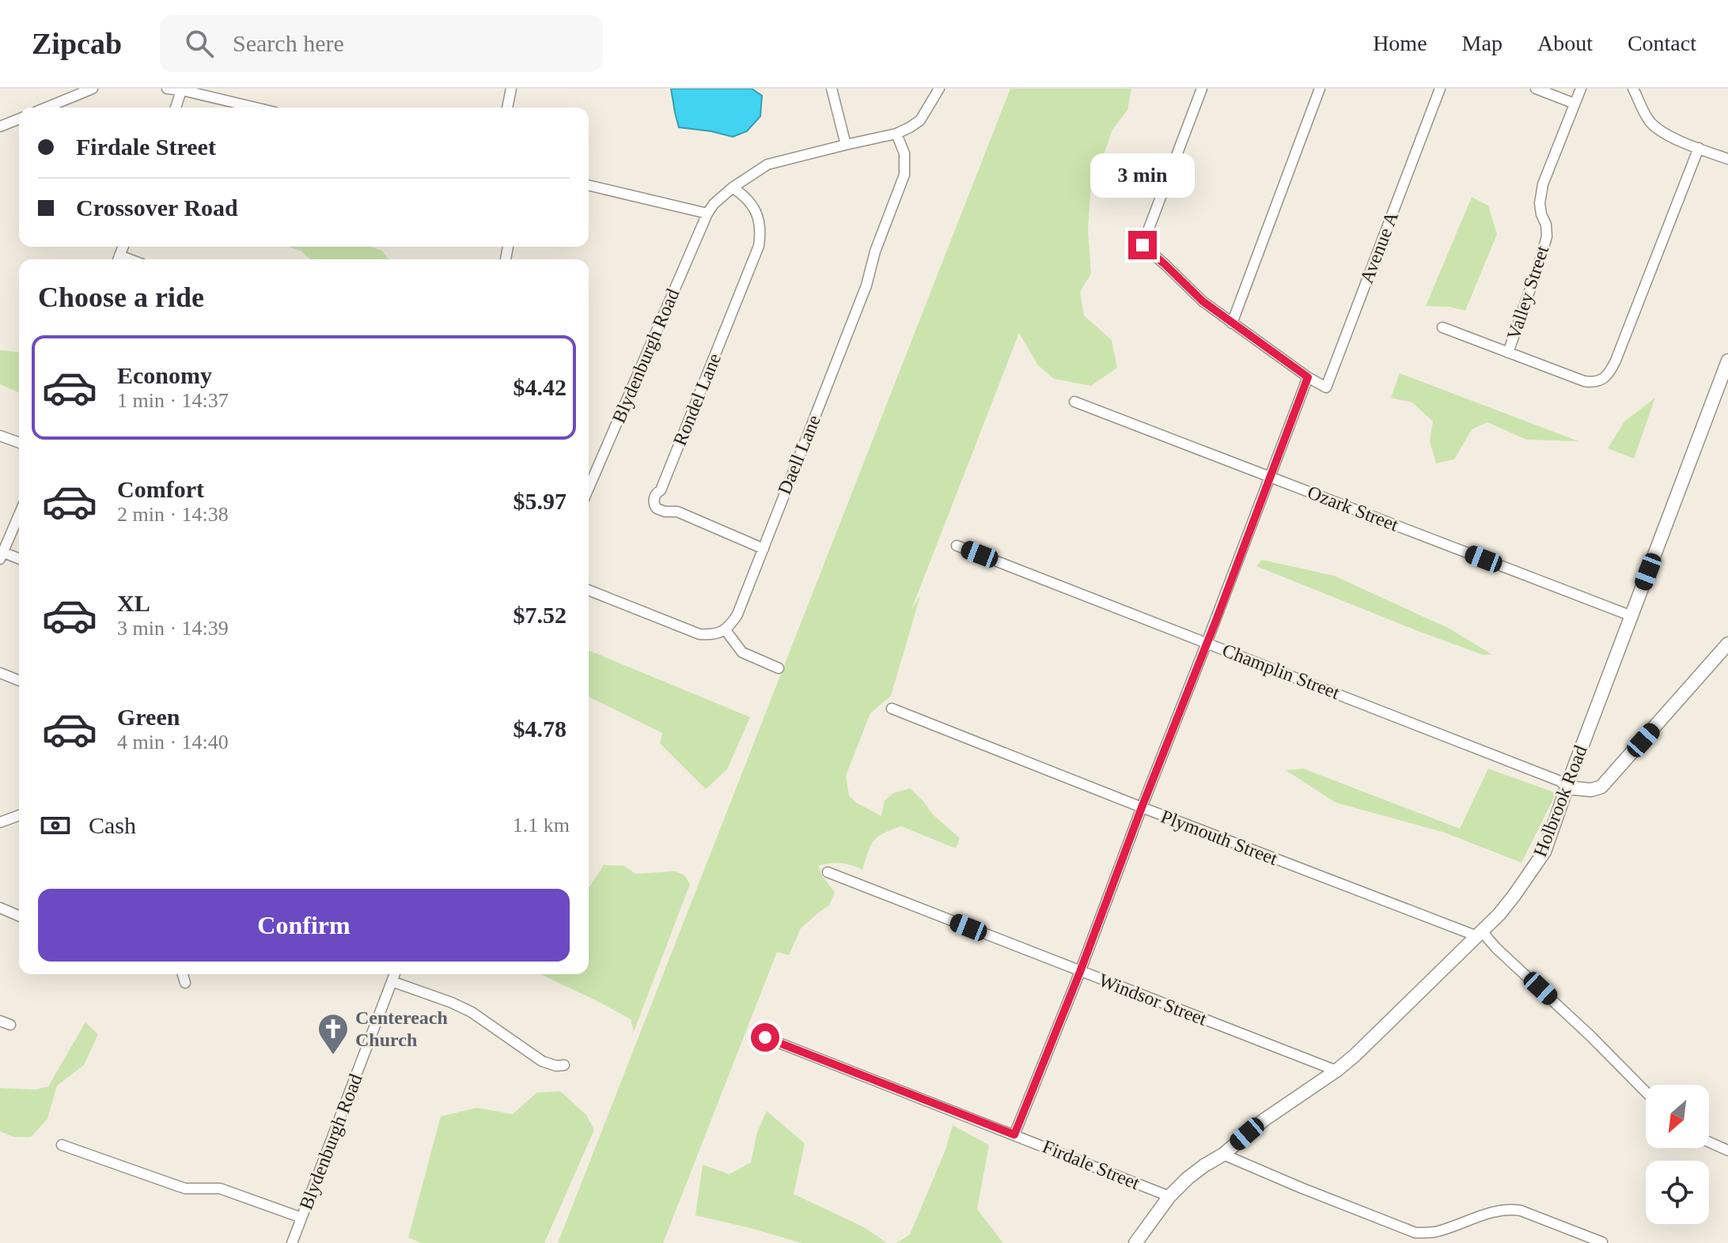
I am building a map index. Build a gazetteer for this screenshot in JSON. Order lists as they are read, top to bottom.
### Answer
{
  "streets": {
    "street": [
      "Avenue A",
      "Valley Street",
      "Blydenburgh Road",
      "Rondel Lane",
      "Daell Lane",
      "Ozark Street",
      "Champlin Street",
      "Holbrook Road",
      "Plymouth Street",
      "Windsor Street",
      "Firdale Street"
    ]
  },
  "crossings": [
    ["Rondel Lane", "Daell Lane"],
    ["Ozark Street", "Holbrook Road"],
    ["Champlin Street", "Holbrook Road"],
    ["Holbrook Road", "Plymouth Street"],
    ["Holbrook Road", "Windsor Street"],
    ["Holbrook Road", "Firdale Street"]
  ],
  "places": {
    "church": ["Centereach Church"]
  },
  "north": "bottom left",
  "page": {
    "header": "Zipcab",
    "search": "Search here",
    "nav": [
      "Home",
      "Map",
      "About",
      "Contact"
    ],
    "banner": ["Firdale Street", "Crossover Road"],
    "bubble": "3 min",
    "heading": "Choose a ride",
    "list": [
      {
        "name": "Economy",
        "note": "1 min · 14:37",
        "value": "$4.42"
      },
      {
        "name": "Comfort",
        "note": "2 min · 14:38",
        "value": "$5.97"
      },
      {
        "name": "XL",
        "note": "3 min · 14:39",
        "value": "$7.52"
      },
      {
        "name": "Green",
        "note": "4 min · 14:40",
        "value": "$4.78"
      }
    ],
    "pay": ["Cash", "1.1 km"],
    "buttons": "Confirm"
  }
}
